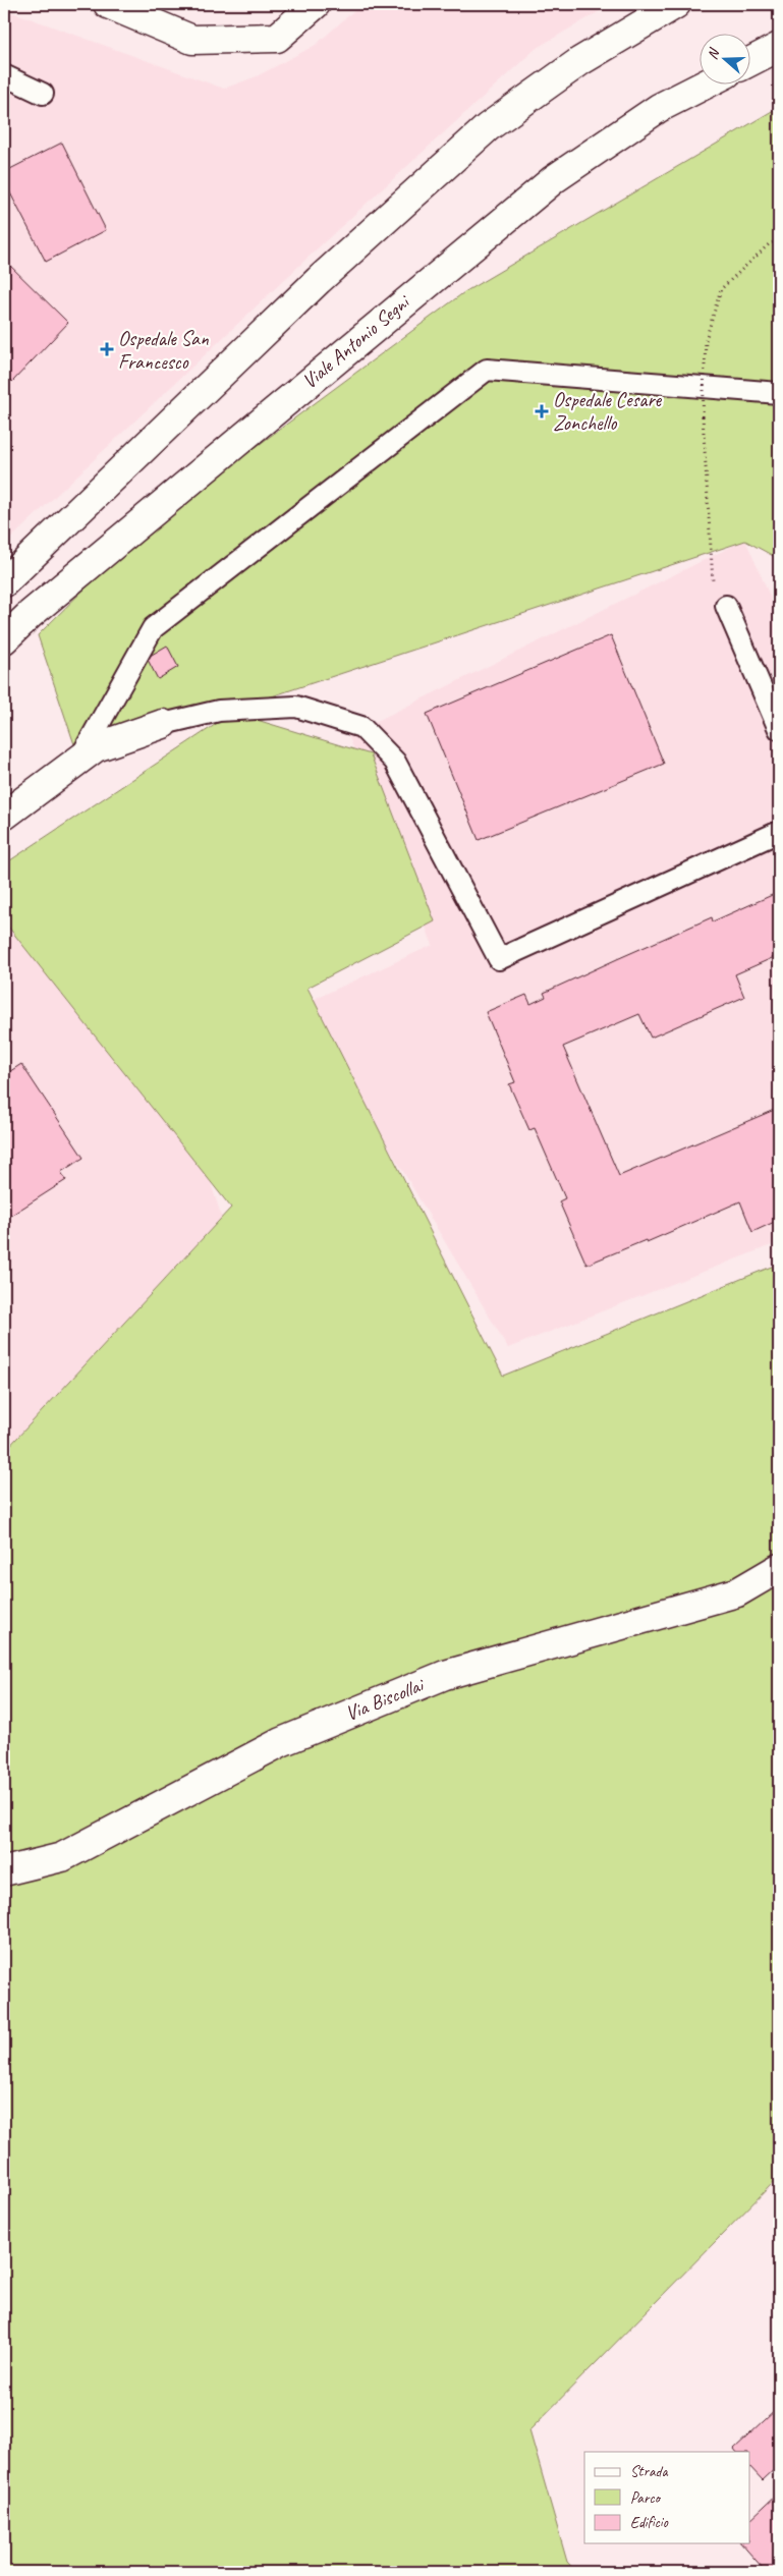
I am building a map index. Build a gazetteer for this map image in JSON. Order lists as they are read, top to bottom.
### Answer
{
  "streets": {
    "main road": ["Viale Antonio Segni", "Via Biscollai"]
  },
  "places": {
    "health": ["Ospedale San Francesco", "Ospedale Cesare Zonchello"]
  },
  "legend": ["Strada", "Parco", "Edificio"],
  "north": "left"
}
